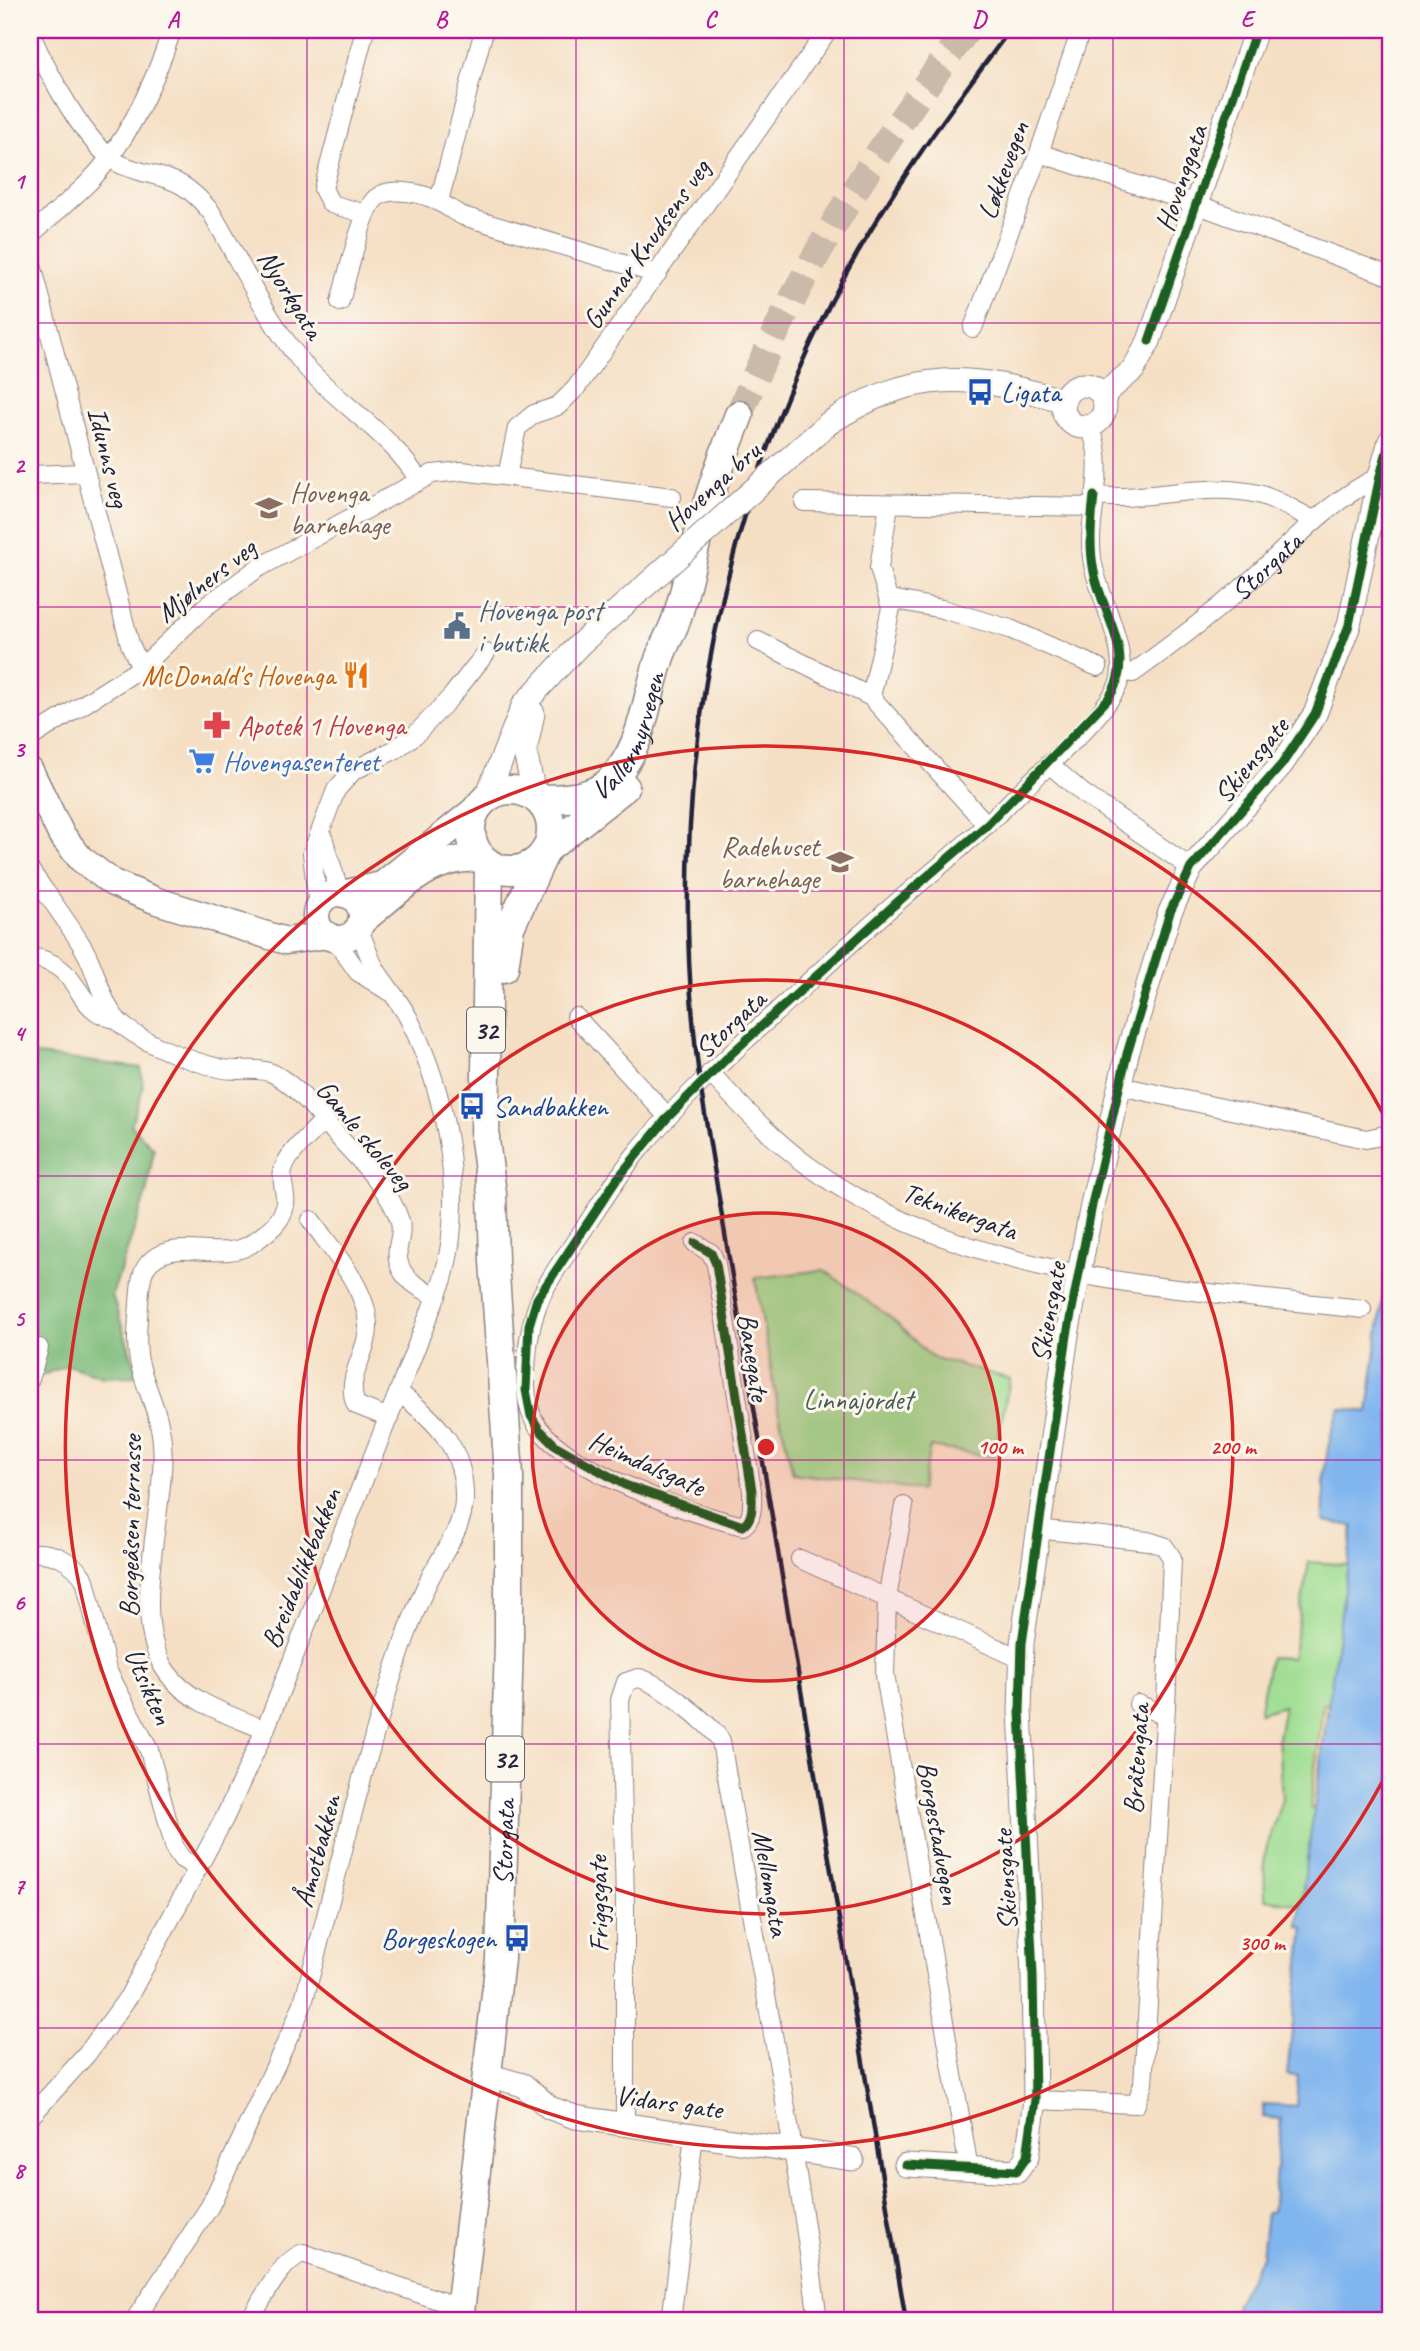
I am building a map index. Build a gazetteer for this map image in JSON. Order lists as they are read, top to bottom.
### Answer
{
  "streets": {
    "main road": ["Storgata", "Vallermyrvegen", "32"],
    "street": [
      "Løkkevegen",
      "Hovenggata",
      "Gunnar Knudsens veg",
      "Nyorkgata",
      "Idunns veg",
      "Hovenga bru",
      "Mjølners veg",
      "Skiensgate",
      "Gamle skoleveg",
      "Teknikergata",
      "Banegate",
      "Heimdalsgate",
      "Borgeåsen terrasse",
      "Breidablikkbakken",
      "Utsikten",
      "Bråtengata",
      "Borgestadvegen",
      "Åmotbakken",
      "Mellomgata",
      "Friggsgate",
      "Vidars gate"
    ]
  },
  "crossings": [
    ["Hovenggata", "Hovenga bru"],
    ["Gunnar Knudsens veg", "Mjølners veg"],
    ["Nyorkgata", "Mjølners veg"],
    ["Idunns veg", "Mjølners veg"],
    ["Storgata", "Vallermyrvegen"],
    ["Storgata", "Skiensgate"],
    ["Storgata", "32"],
    ["Storgata", "Teknikergata"],
    ["Storgata", "Heimdalsgate"],
    ["Storgata", "Vidars gate"],
    ["Vallermyrvegen", "32"],
    ["Skiensgate", "Teknikergata"],
    ["Skiensgate", "Bråtengata"],
    ["Skiensgate", "Borgestadvegen"],
    ["Gamle skoleveg", "Borgeåsen terrasse"],
    ["Gamle skoleveg", "Breidablikkbakken"],
    ["Banegate", "Heimdalsgate"],
    ["Borgeåsen terrasse", "Breidablikkbakken"],
    ["Breidablikkbakken", "Utsikten"],
    ["Breidablikkbakken", "Åmotbakken"],
    ["Mellomgata", "Friggsgate"],
    ["Mellomgata", "Vidars gate"],
    ["Friggsgate", "Vidars gate"]
  ],
  "parks": ["Linnajordet"],
  "places": {
    "bus stop": ["Ligata", "Sandbakken", "Borgeskogen"],
    "school or university": ["Hovenga barnehage", "Radehuset barnehage"],
    "public building": ["Hovenga post i butikk"],
    "restaurant": ["McDonald's Hovenga"],
    "pharmacy": ["Apotek 1 Hovenga"],
    "supermarket": ["Hovengasenteret"]
  },
  "grid": {
    "columns": [
      "A",
      "B",
      "C",
      "D",
      "E"
    ],
    "rows": [
      "1",
      "2",
      "3",
      "4",
      "5",
      "6",
      "7",
      "8"
    ]
  },
  "rings": ["100 m", "200 m", "300 m"]
}
